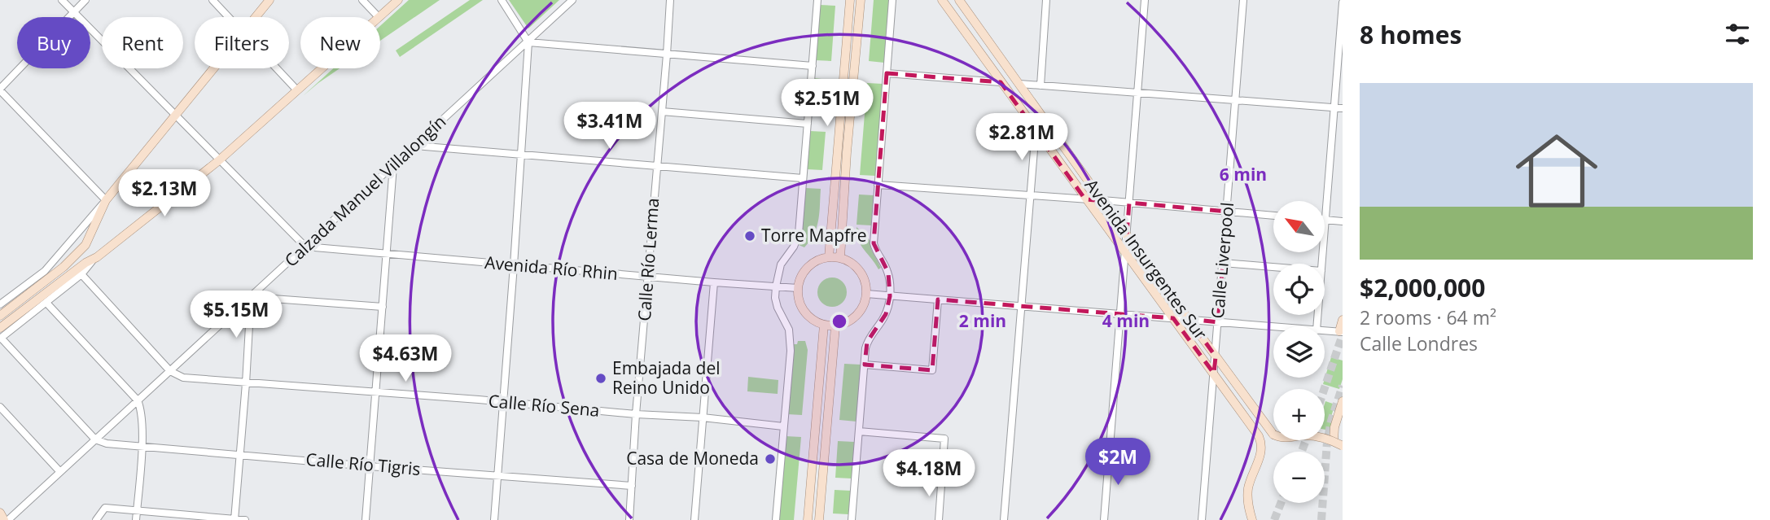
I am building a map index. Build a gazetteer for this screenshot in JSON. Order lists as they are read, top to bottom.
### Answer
{
  "streets": {
    "main road": ["Avenida Insurgentes Sur"],
    "street": [
      "Calzada Manuel Villalongín",
      "Calle Río Lerma",
      "Calle Liverpool",
      "Avenida Río Rhin",
      "Calle Río Sena",
      "Calle Río Tigris"
    ]
  },
  "crossings": [
    ["Calzada Manuel Villalongín", "Avenida Río Rhin"],
    ["Calzada Manuel Villalongín", "Calle Río Sena"],
    ["Calzada Manuel Villalongín", "Calle Río Tigris"],
    ["Calle Río Lerma", "Avenida Río Rhin"],
    ["Calle Río Lerma", "Calle Río Sena"],
    ["Calle Río Lerma", "Calle Río Tigris"],
    ["Avenida Insurgentes Sur", "Calle Liverpool"]
  ],
  "places": ["Torre Mapfre", "Embajada del Reino Unido", "Casa de Moneda"],
  "north": "top left",
  "page": {
    "heading": "8 homes",
    "chip": [
      "Buy",
      "Rent",
      "Filters",
      "New"
    ],
    "list": [
      {
        "name": "$2,000,000",
        "note": "2 rooms · 64 m² · Calle Londres"
      }
    ],
    "price": [
      "$2.51M",
      "$3.41M",
      "$2.81M",
      "$2.13M",
      "$5.15M",
      "$4.63M",
      "$2M",
      "$4.18M"
    ],
    "map_buttons": ["+", "−"]
  },
  "rings": ["6 min", "2 min", "4 min"]
}
